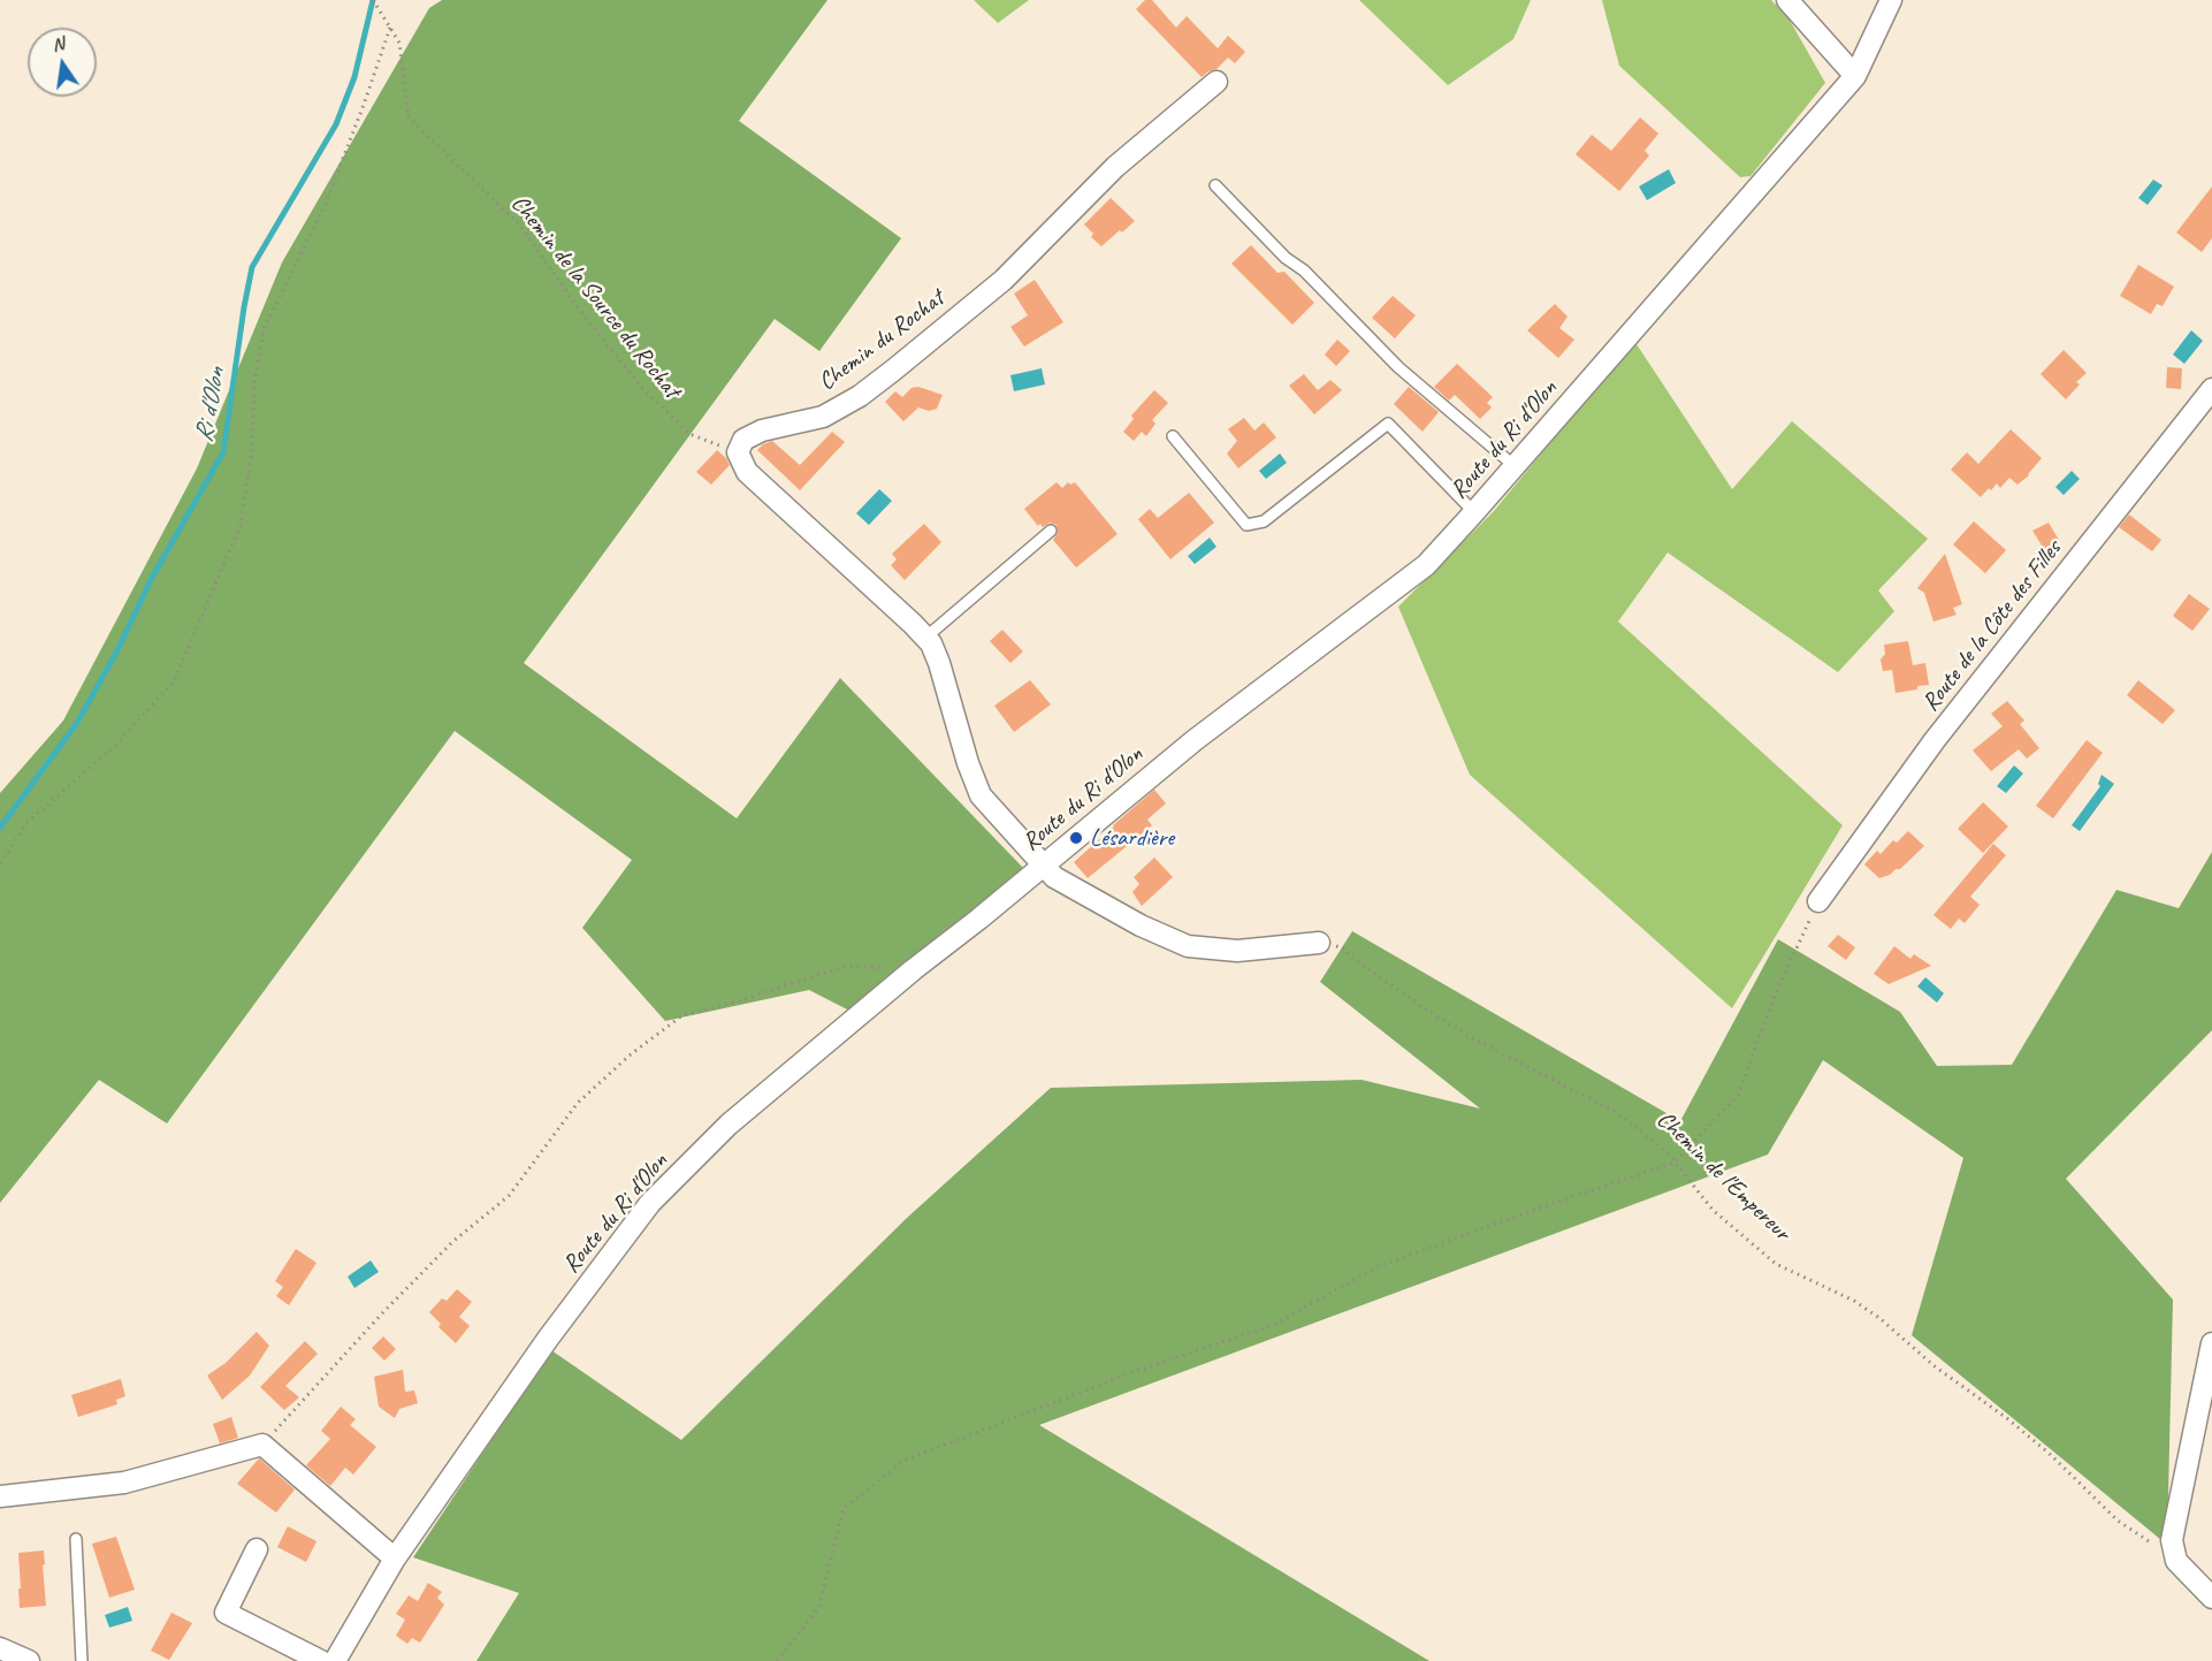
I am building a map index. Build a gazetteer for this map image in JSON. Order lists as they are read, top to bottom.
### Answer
{
  "streets": {
    "street": ["Chemin du Rochat", "Route du Ri d'Olon", "Route de la Côte des Filles"],
    "path": ["Chemin de la Source du Rochat", "Chemin de l'Empereur"]
  },
  "crossings": [
    ["Chemin de la Source du Rochat", "Chemin du Rochat"]
  ],
  "water": ["Ri d'Olon"],
  "places": ["Lésardière"],
  "north": "top"
}
